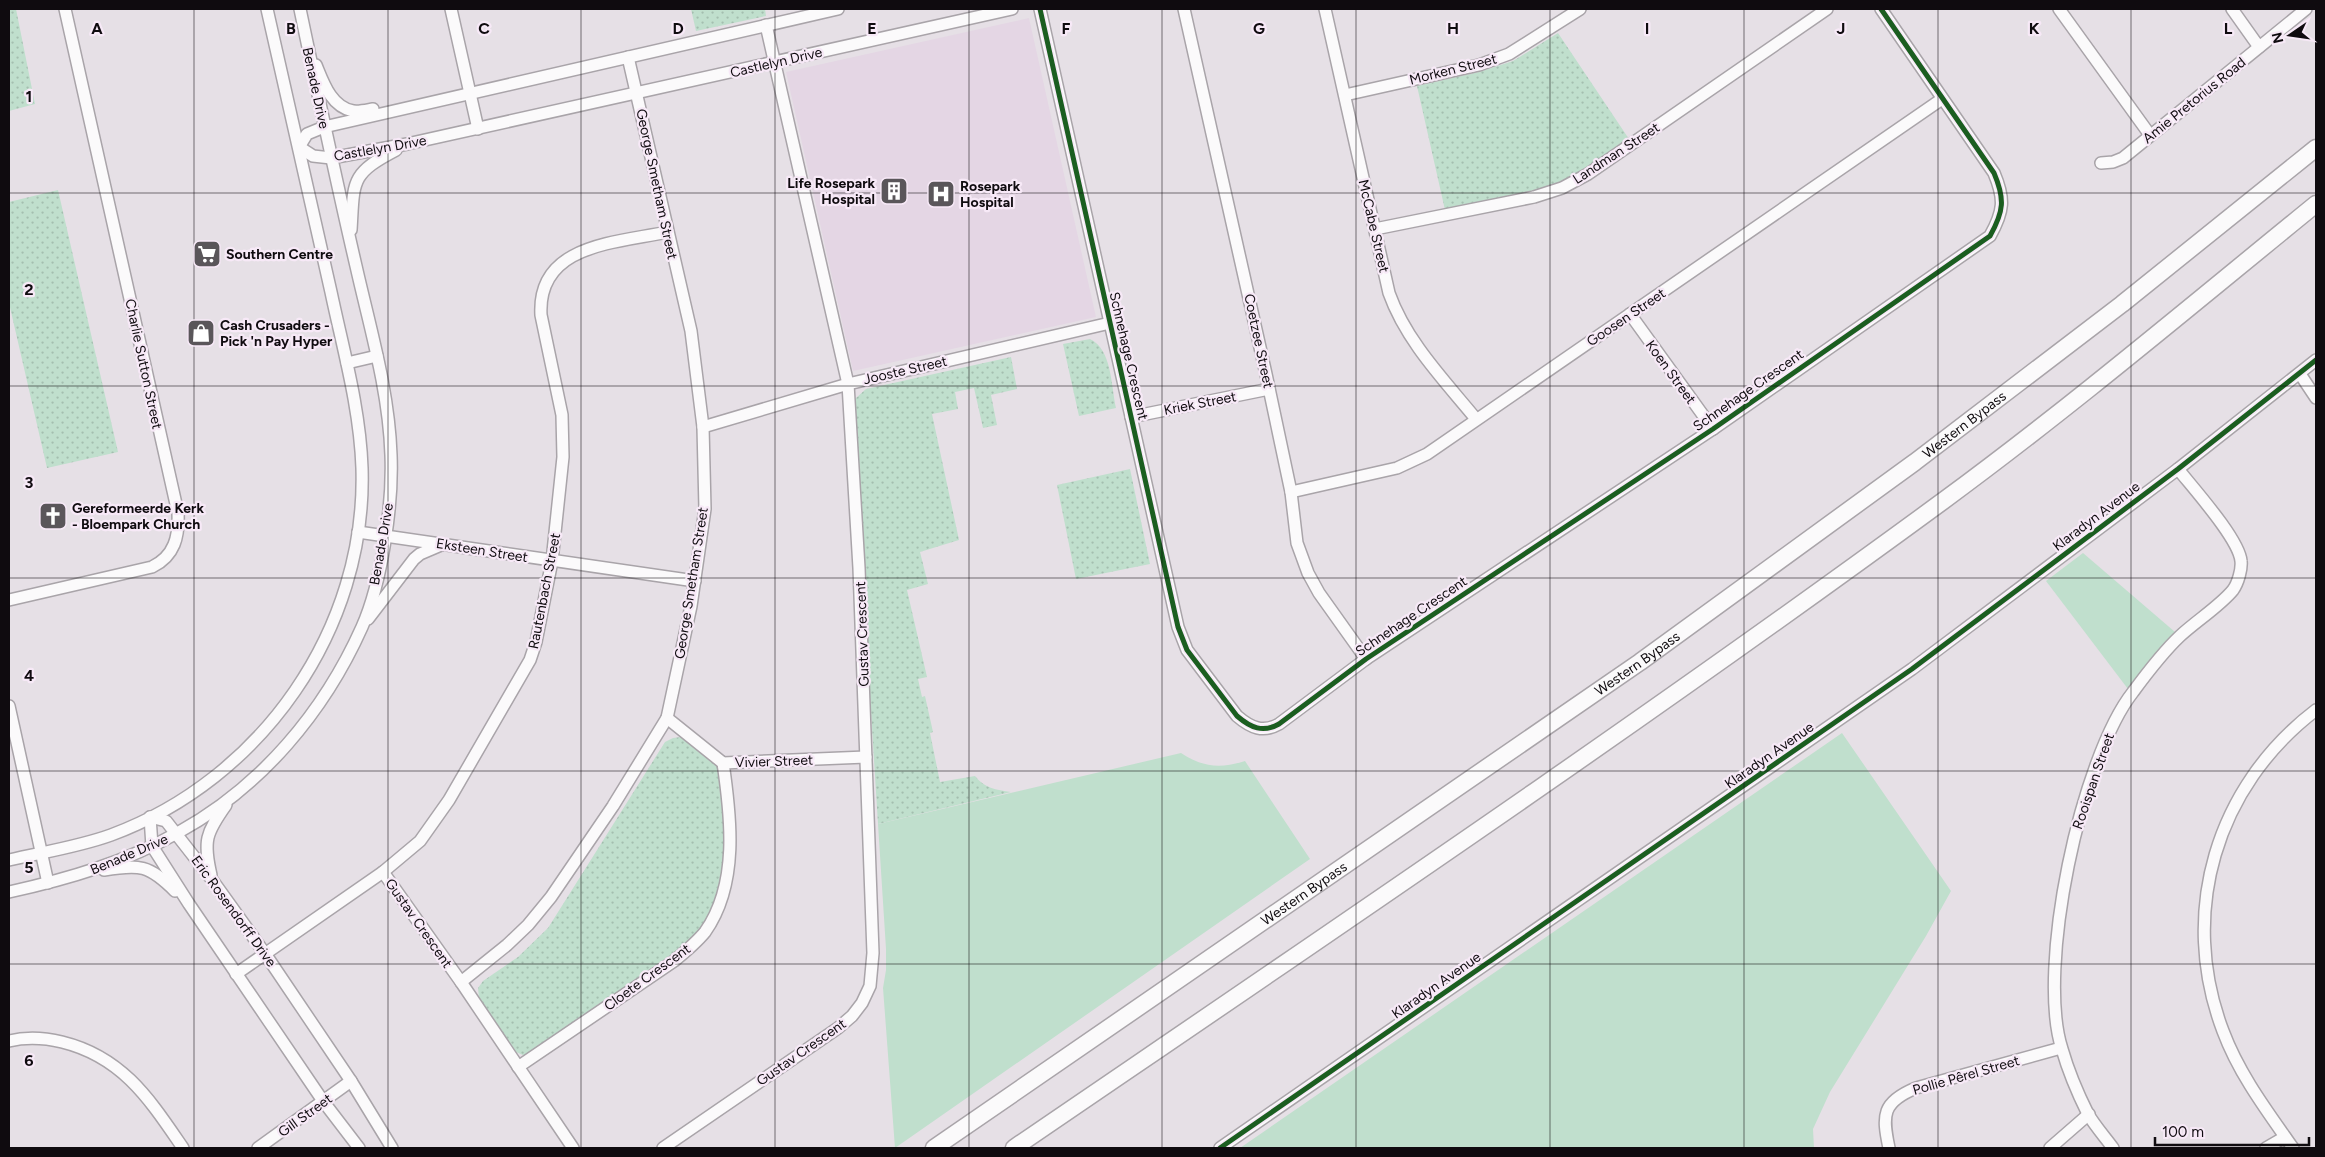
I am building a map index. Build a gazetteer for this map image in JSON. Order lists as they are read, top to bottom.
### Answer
{
  "streets": {
    "highway": ["Western Bypass"],
    "street": [
      "Castlelyn Drive",
      "Morken Street",
      "Benade Drive",
      "Amie Pretorius Road",
      "Landman Street",
      "George Smetham Street",
      "McCabe Street",
      "Goosen Street",
      "Coetzee Street",
      "Schnehage Crescent",
      "Charlie Sutton Street",
      "Jooste Street",
      "Koen Street",
      "Kriek Street",
      "Klaradyn Avenue",
      "Eksteen Street",
      "Rautenbach Street",
      "Gustav Crescent",
      "Vivier Street",
      "Rooispan Street",
      "Eric Rosendorff Drive",
      "Cloete Crescent",
      "Pollie Pêrel Street",
      "Gill Street"
    ]
  },
  "crossings": [
    ["Castlelyn Drive", "Benade Drive"],
    ["Castlelyn Drive", "George Smetham Street"],
    ["Castlelyn Drive", "Gustav Crescent"],
    ["Morken Street", "McCabe Street"],
    ["Benade Drive", "Eksteen Street"],
    ["Benade Drive", "Eric Rosendorff Drive"],
    ["Landman Street", "McCabe Street"],
    ["George Smetham Street", "Jooste Street"],
    ["George Smetham Street", "Eksteen Street"],
    ["George Smetham Street", "Rautenbach Street"],
    ["George Smetham Street", "Gustav Crescent"],
    ["George Smetham Street", "Vivier Street"],
    ["McCabe Street", "Goosen Street"],
    ["Goosen Street", "Coetzee Street"],
    ["Goosen Street", "Schnehage Crescent"],
    ["Goosen Street", "Koen Street"],
    ["Coetzee Street", "Schnehage Crescent"],
    ["Coetzee Street", "Kriek Street"],
    ["Schnehage Crescent", "Jooste Street"],
    ["Schnehage Crescent", "Koen Street"],
    ["Schnehage Crescent", "Kriek Street"],
    ["Jooste Street", "Gustav Crescent"],
    ["Klaradyn Avenue", "Rooispan Street"],
    ["Eksteen Street", "Rautenbach Street"],
    ["Rautenbach Street", "Gustav Crescent"],
    ["Rautenbach Street", "Eric Rosendorff Drive"],
    ["Gustav Crescent", "Vivier Street"],
    ["Gustav Crescent", "Cloete Crescent"],
    ["Vivier Street", "Cloete Crescent"],
    ["Rooispan Street", "Pollie Pêrel Street"],
    ["Eric Rosendorff Drive", "Gill Street"]
  ],
  "places": {
    "building": ["Life Rosepark Hospital"],
    "hospital": ["Rosepark Hospital"],
    "supermarket": ["Southern Centre"],
    "shop": ["Cash Crusaders - Pick 'n Pay Hyper"],
    "church": ["Gereformeerde Kerk - Bloempark Church"]
  },
  "scale_bar": "100 m",
  "north": "left",
  "grid": {
    "columns": [
      "A",
      "B",
      "C",
      "D",
      "E",
      "F",
      "G",
      "H",
      "I",
      "J",
      "K",
      "L"
    ],
    "rows": [
      "1",
      "2",
      "3",
      "4",
      "5",
      "6"
    ]
  }
}
